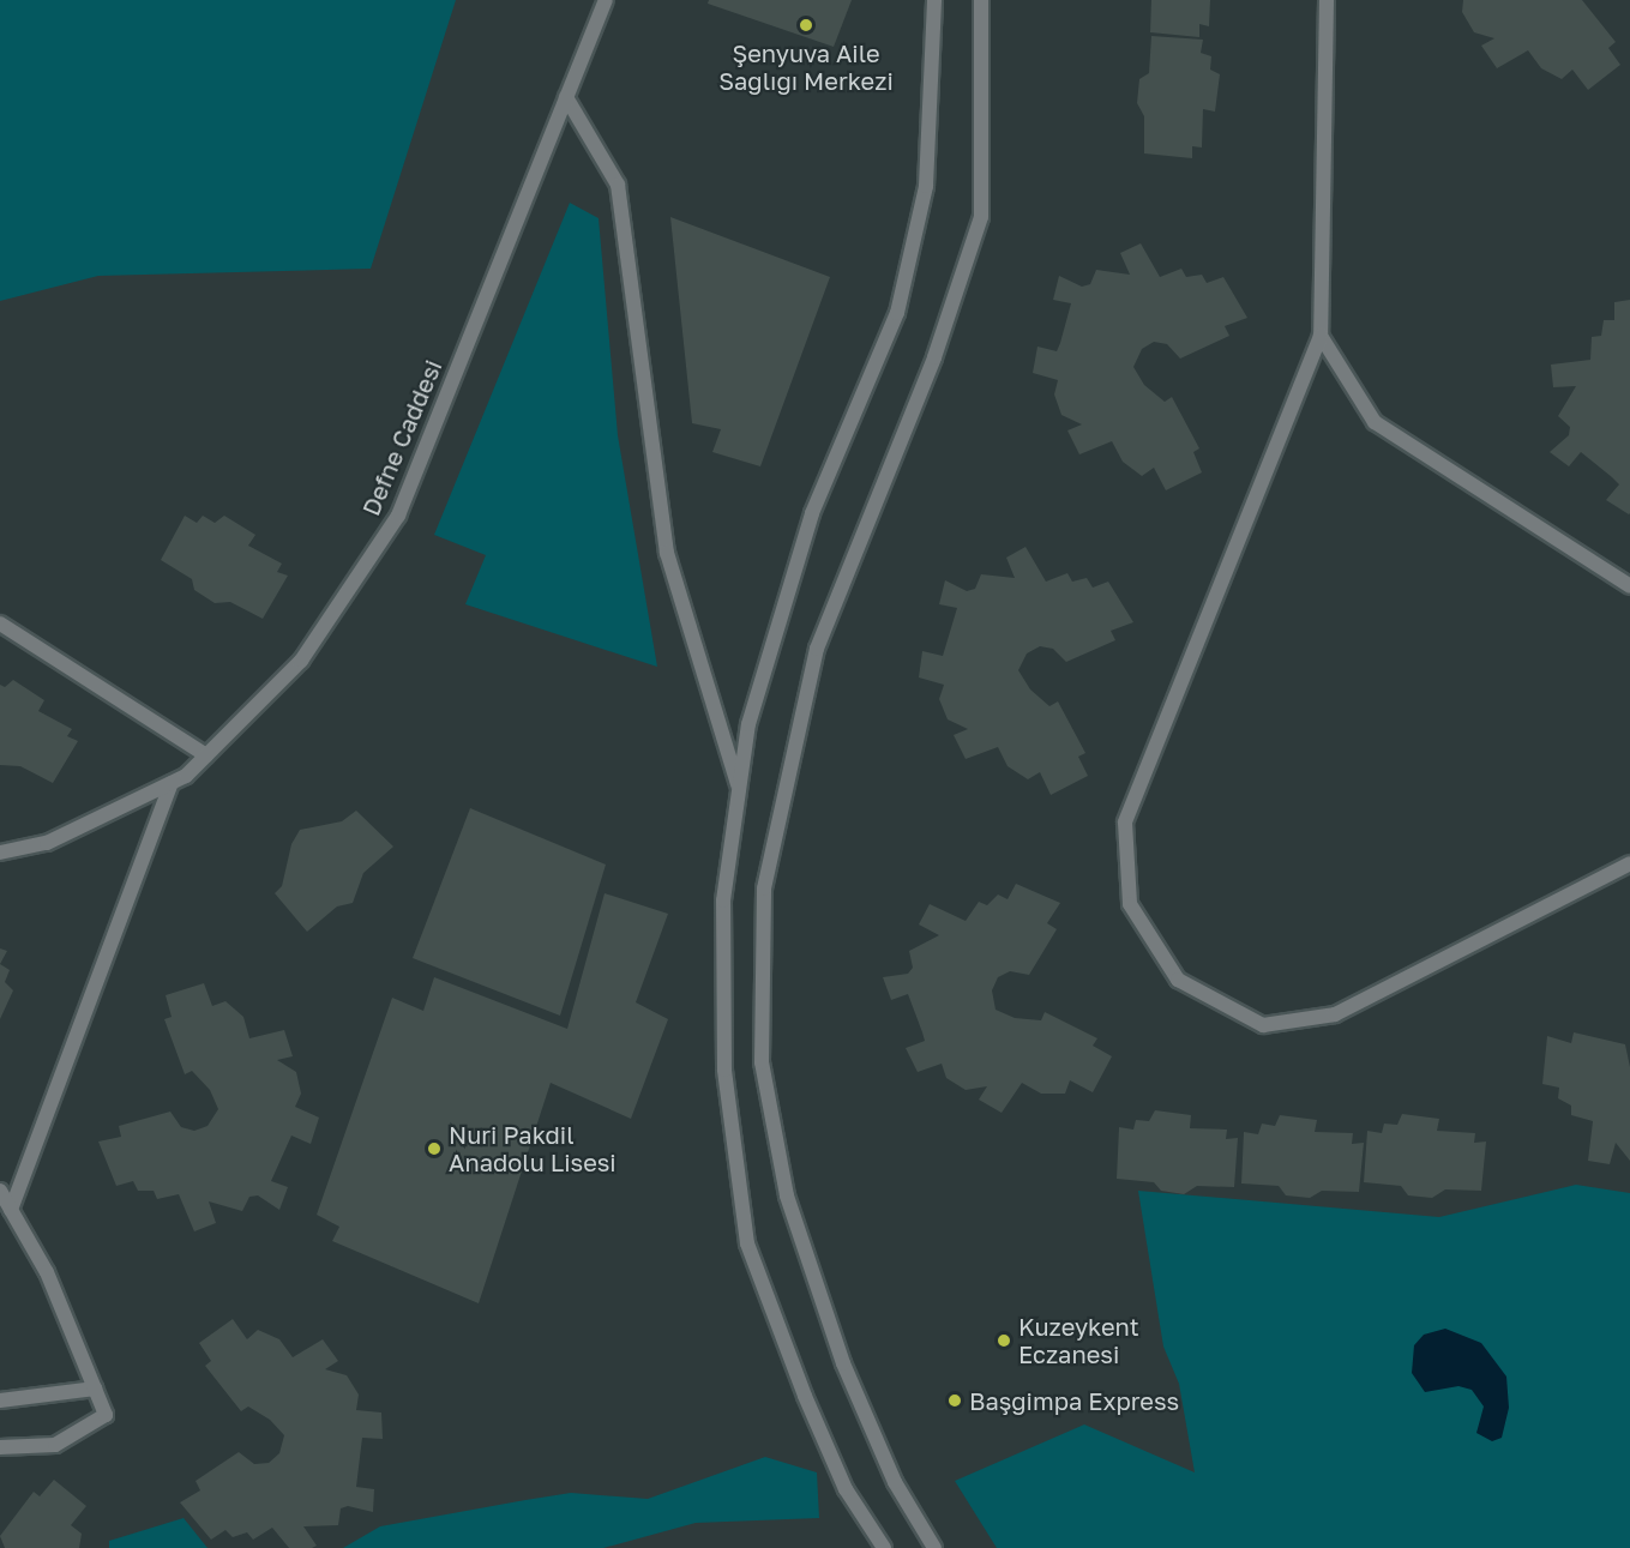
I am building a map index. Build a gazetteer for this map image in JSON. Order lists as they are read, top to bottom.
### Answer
{
  "streets": {
    "street": ["Defne Caddesi"]
  },
  "places": [
    "Şenyuva Aile Sağlığı Merkezi",
    "Nuri Pakdil Anadolu Lisesi",
    "Kuzeykent Eczanesi",
    "Başgimpa Express"
  ]
}
